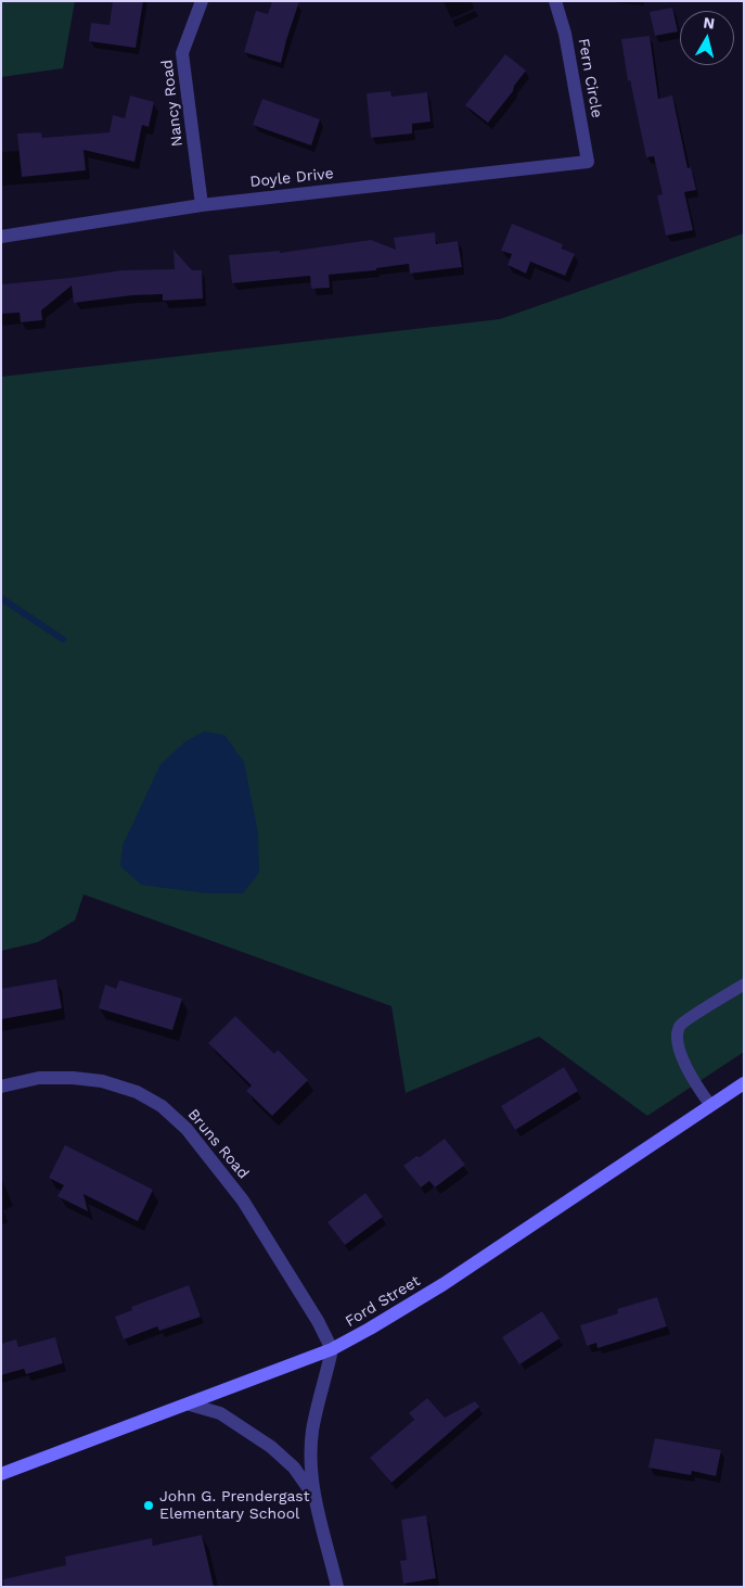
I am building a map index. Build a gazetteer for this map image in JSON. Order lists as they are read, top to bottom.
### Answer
{
  "streets": {
    "street": [
      "Fern Circle",
      "Nancy Road",
      "Doyle Drive",
      "Bruns Road",
      "Ford Street"
    ]
  },
  "crossings": [
    ["Fern Circle", "Doyle Drive"],
    ["Nancy Road", "Doyle Drive"],
    ["Bruns Road", "Ford Street"]
  ],
  "places": ["John G. Prendergast Elementary School"],
  "north": "top"
}
